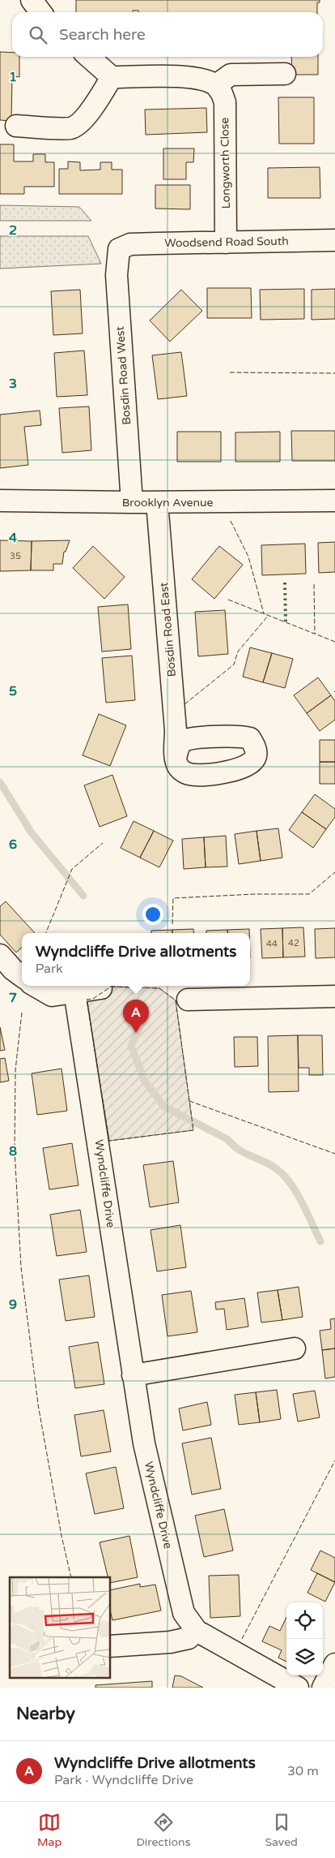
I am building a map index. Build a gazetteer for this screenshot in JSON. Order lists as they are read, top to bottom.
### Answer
{
  "streets": {
    "street": [
      "Longworth Close",
      "Woodsend Road South",
      "Bosdin Road West",
      "Brooklyn Avenue",
      "Bosdin Road East",
      "Wyndcliffe Drive"
    ]
  },
  "crossings": [
    ["Longworth Close", "Woodsend Road South"],
    ["Woodsend Road South", "Bosdin Road West"],
    ["Bosdin Road West", "Brooklyn Avenue"],
    ["Brooklyn Avenue", "Bosdin Road East"]
  ],
  "house_numbers": ["35", "42", "44"],
  "page": {
    "search": "Search here",
    "popup": ["Wyndcliffe Drive allotments", "Park"],
    "pins": "A",
    "heading": "Nearby",
    "list": [
      {
        "mark": "A",
        "name": "Wyndcliffe Drive allotments",
        "note": "Park · Wyndcliffe Drive",
        "value": "30 m"
      }
    ],
    "nav": ["Map", "Directions", "Saved"]
  },
  "grid": {
    "rows": [
      "1",
      "2",
      "3",
      "4",
      "5",
      "6",
      "7",
      "8",
      "9"
    ]
  }
}
